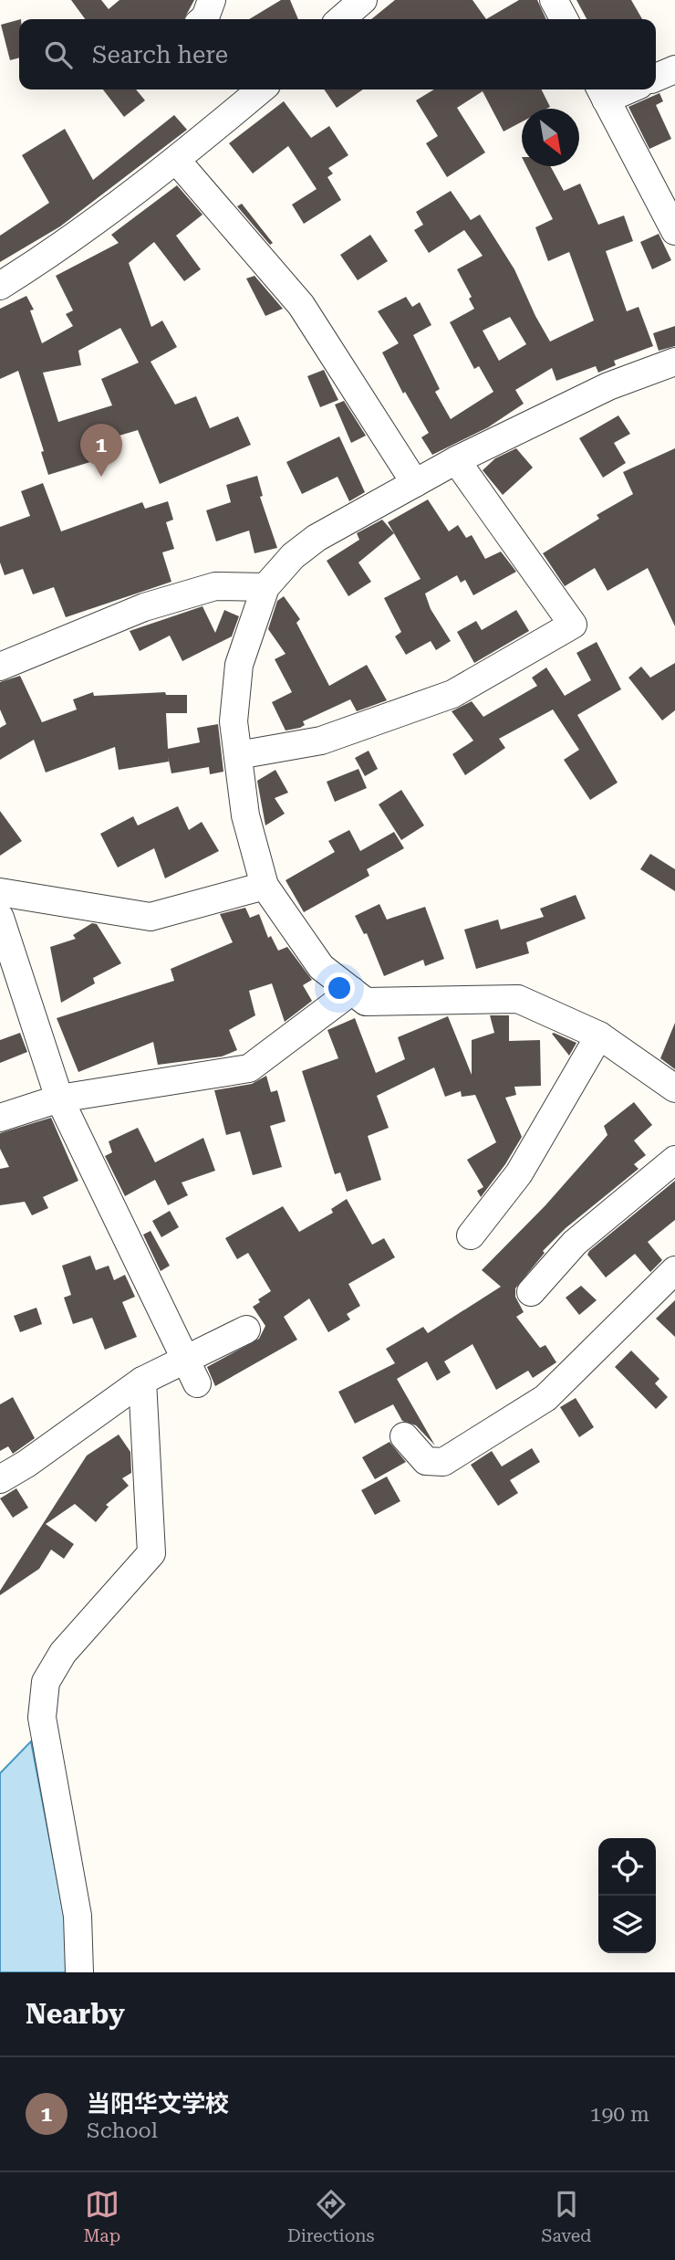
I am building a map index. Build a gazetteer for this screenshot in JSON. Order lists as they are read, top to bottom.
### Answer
{
  "north": "bottom right",
  "page": {
    "search": "Search here",
    "pins": "1",
    "heading": "Nearby",
    "list": [
      {
        "mark": "1",
        "name": "当阳华文学校",
        "note": "School",
        "value": "190 m"
      }
    ],
    "nav": ["Map", "Directions", "Saved"]
  }
}
